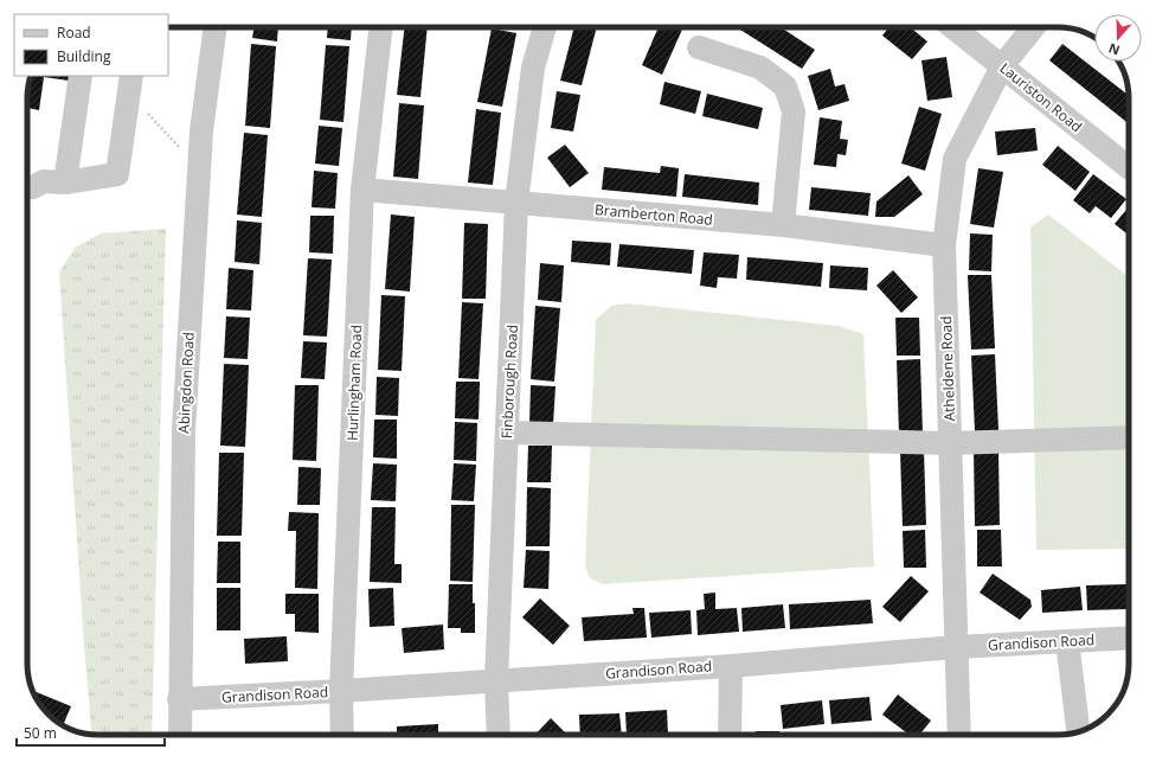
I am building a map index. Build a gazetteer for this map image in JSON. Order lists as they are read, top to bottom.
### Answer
{
  "streets": {
    "street": [
      "Lauriston Road",
      "Bramberton Road",
      "Atheldene Road",
      "Finborough Road",
      "Abingdon Road",
      "Hurlingham Road",
      "Grandison Road"
    ]
  },
  "crossings": [
    ["Lauriston Road", "Atheldene Road"],
    ["Bramberton Road", "Atheldene Road"],
    ["Bramberton Road", "Finborough Road"],
    ["Bramberton Road", "Hurlingham Road"],
    ["Atheldene Road", "Grandison Road"],
    ["Finborough Road", "Grandison Road"],
    ["Abingdon Road", "Grandison Road"],
    ["Hurlingham Road", "Grandison Road"]
  ],
  "legend": ["Road", "Building"],
  "scale_bar": "50 m",
  "north": "bottom"
}
